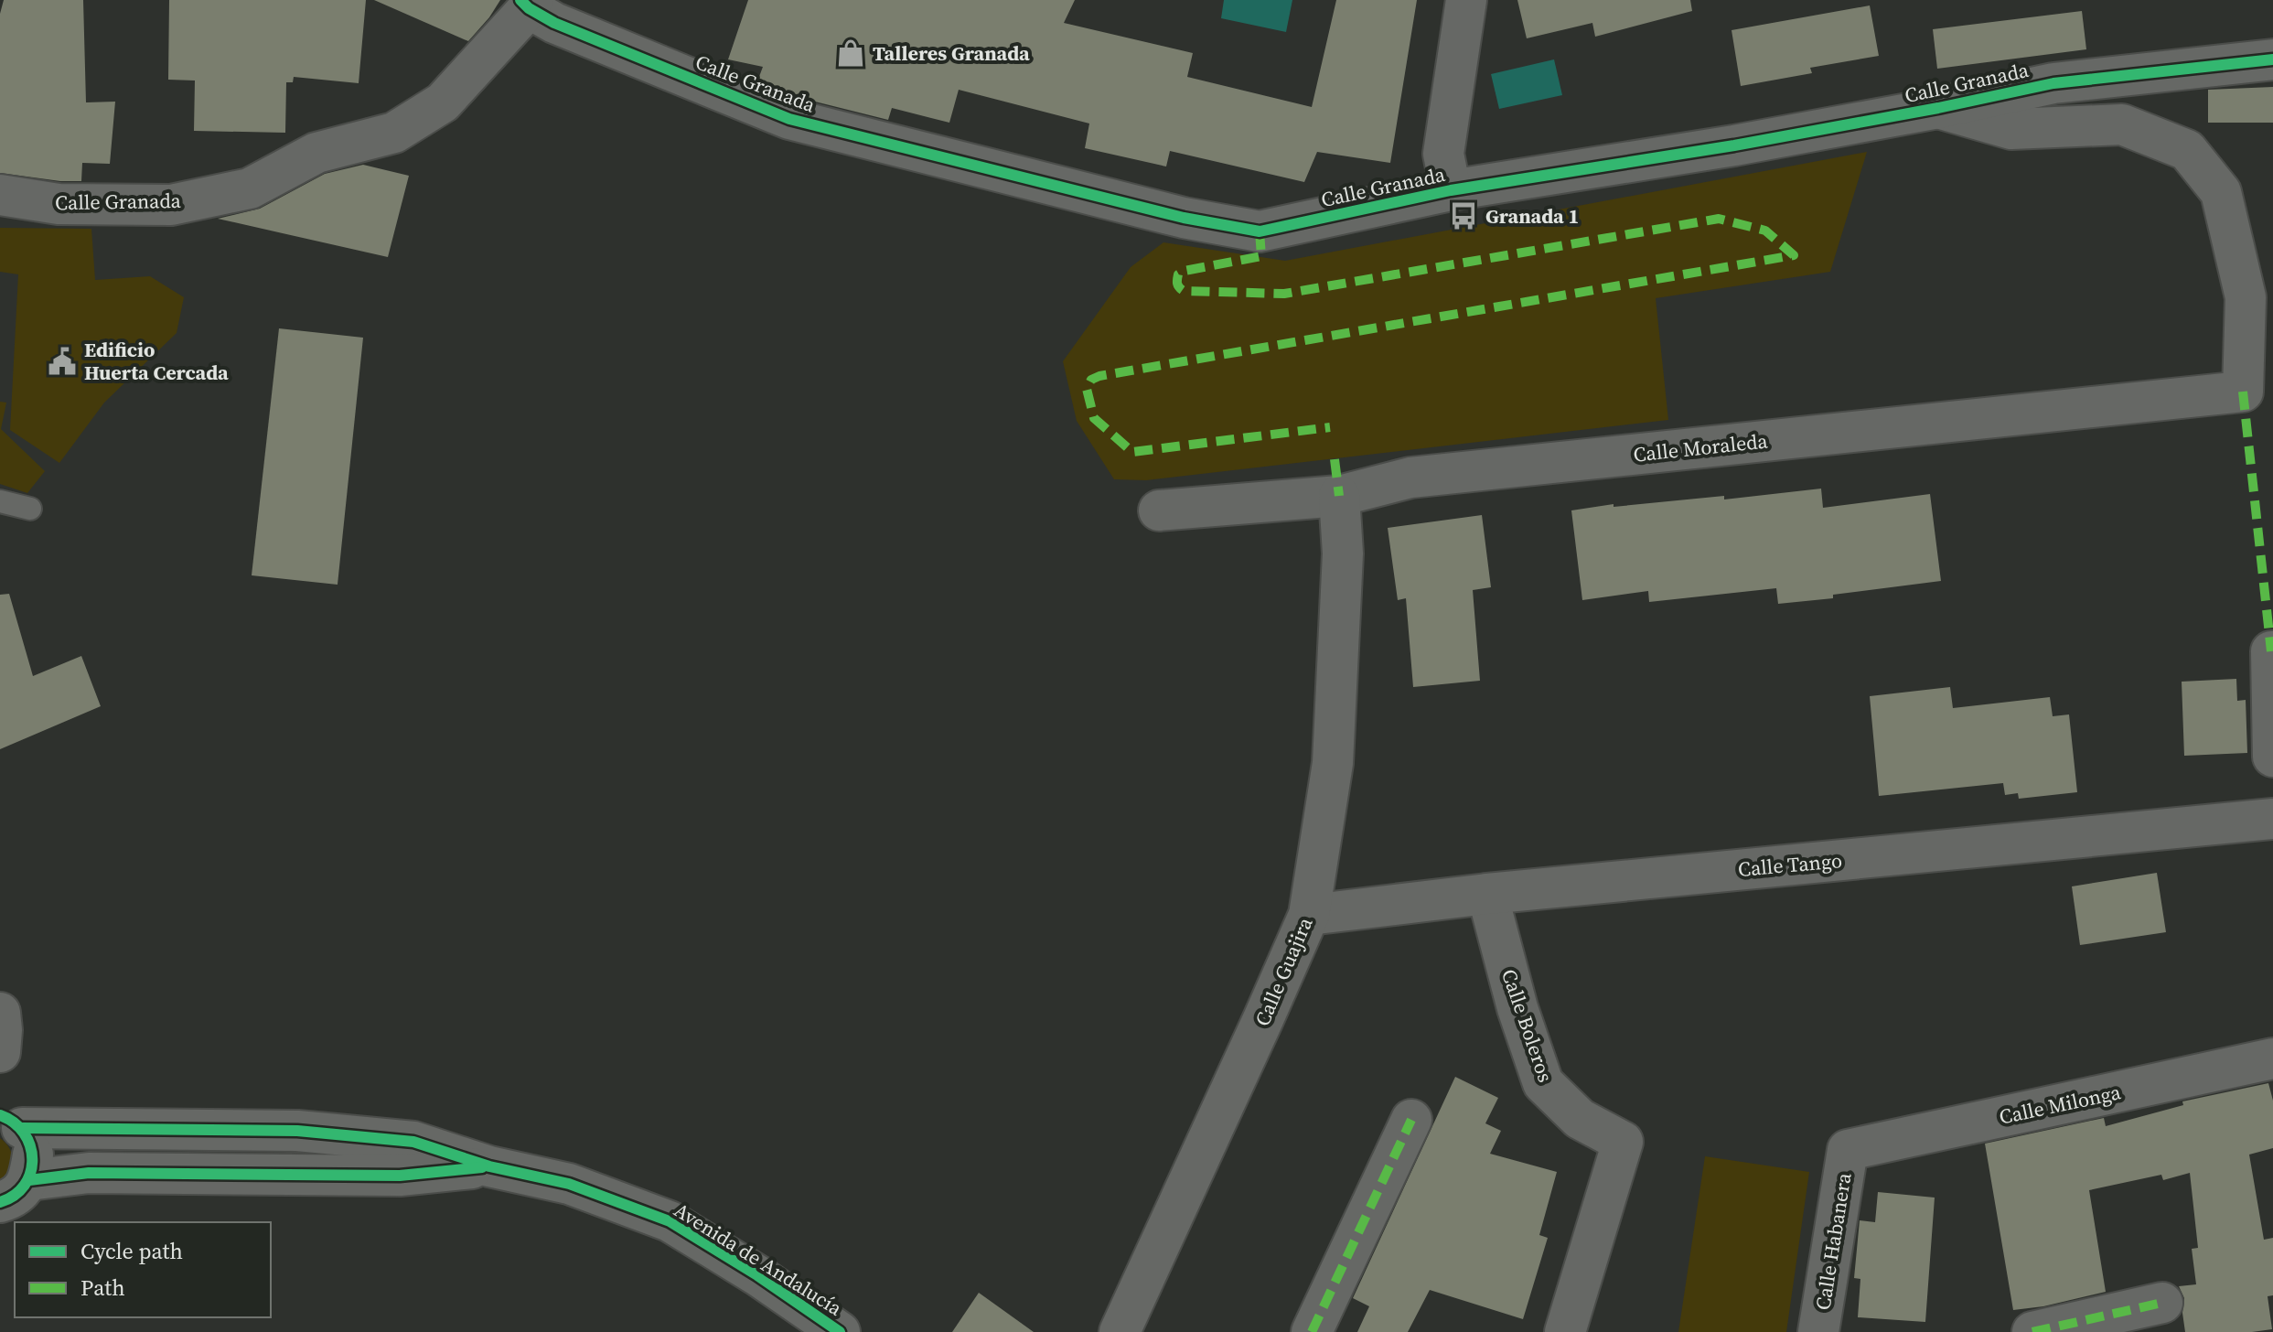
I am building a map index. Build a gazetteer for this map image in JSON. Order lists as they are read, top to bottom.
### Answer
{
  "streets": {
    "street": [
      "Calle Granada",
      "Calle Moraleda",
      "Calle Tango",
      "Calle Guajira",
      "Calle Boleros",
      "Calle Milonga",
      "Calle Habanera",
      "Avenida de Andalucía"
    ]
  },
  "crossings": [
    ["Calle Granada", "Calle Moraleda"],
    ["Calle Moraleda", "Calle Guajira"],
    ["Calle Tango", "Calle Guajira"],
    ["Calle Tango", "Calle Boleros"],
    ["Calle Milonga", "Calle Habanera"]
  ],
  "places": {
    "shop": ["Talleres Granada"],
    "bus stop": ["Granada 1"],
    "public building": ["Edificio Huerta Cercada"]
  },
  "legend": ["Cycle path", "Path"]
}
